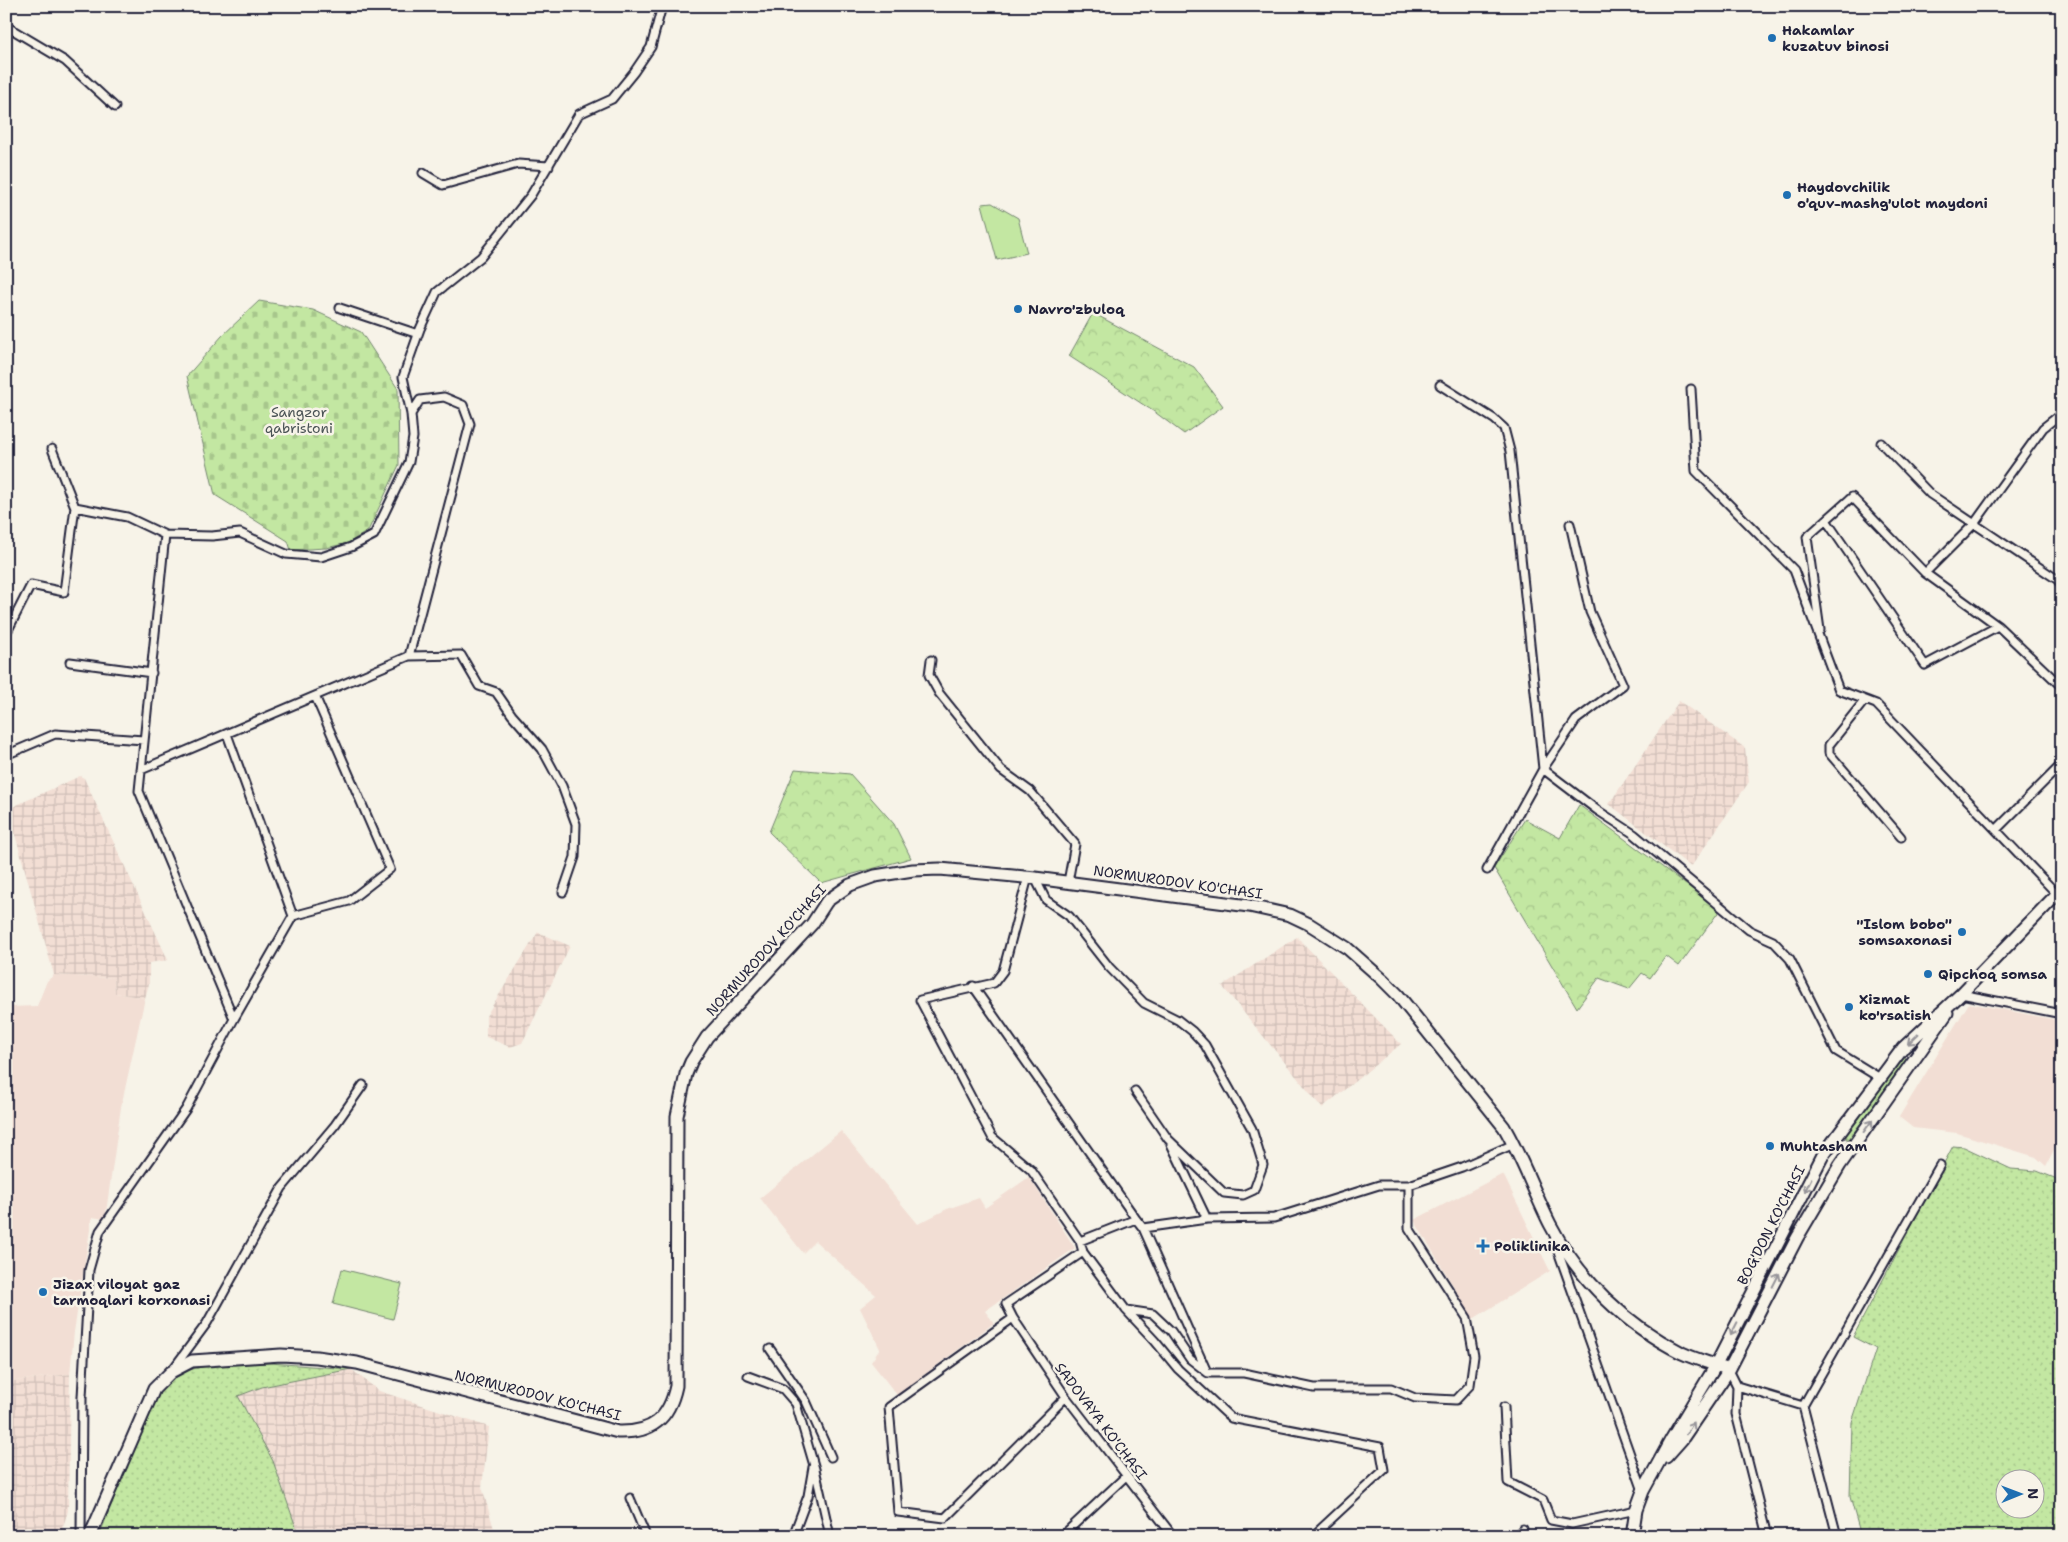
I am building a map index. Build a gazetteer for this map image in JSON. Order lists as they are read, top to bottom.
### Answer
{
  "streets": {
    "main road": ["NORMURODOV KO'CHASI", "BOG'DON KO'CHASI"],
    "street": ["SADOVAYA KO'CHASI"]
  },
  "crossings": [
    ["NORMURODOV KO'CHASI", "BOG'DON KO'CHASI"]
  ],
  "parks": ["Sangzor qabristoni"],
  "places": {
    "other": [
      "Hakamlar kuzatuv binosi",
      "Haydovchilik o'quv-mashg'ulot maydoni",
      "Navro'zbuloq",
      "\"Islom bobo\" somsaxonasi",
      "Qipchoq somsa",
      "Xizmat ko'rsatish",
      "Muhtasham",
      "Jizax viloyat gaz tarmoqlari korxonasi"
    ],
    "health": ["Poliklinika"]
  },
  "north": "right"
}
